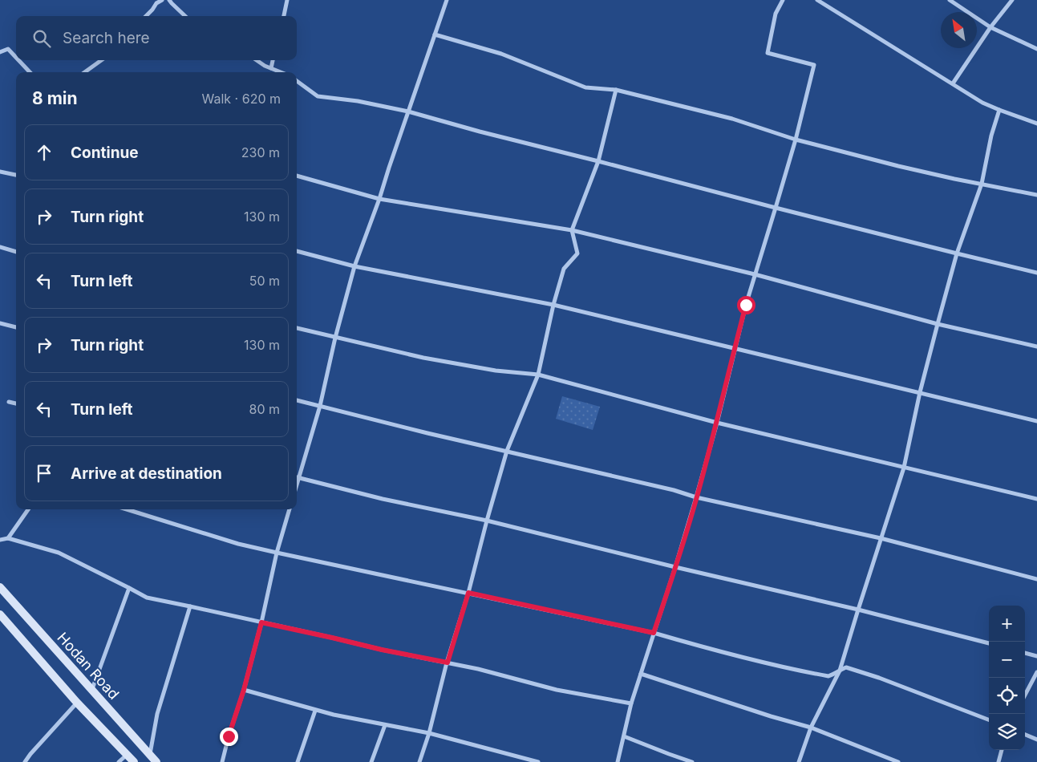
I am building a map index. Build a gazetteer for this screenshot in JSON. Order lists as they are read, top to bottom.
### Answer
{
  "streets": {
    "main road": ["Hodan Road"]
  },
  "north": "top left",
  "page": {
    "search": "Search here",
    "heading": ["8 min", "Walk · 620 m"],
    "list": [
      ["Continue", "230 m"],
      ["Turn right", "130 m"],
      ["Turn left", "50 m"],
      ["Turn right", "130 m"],
      ["Turn left", "80 m"],
      "Arrive at destination"
    ],
    "map_buttons": ["+", "−"]
  }
}
